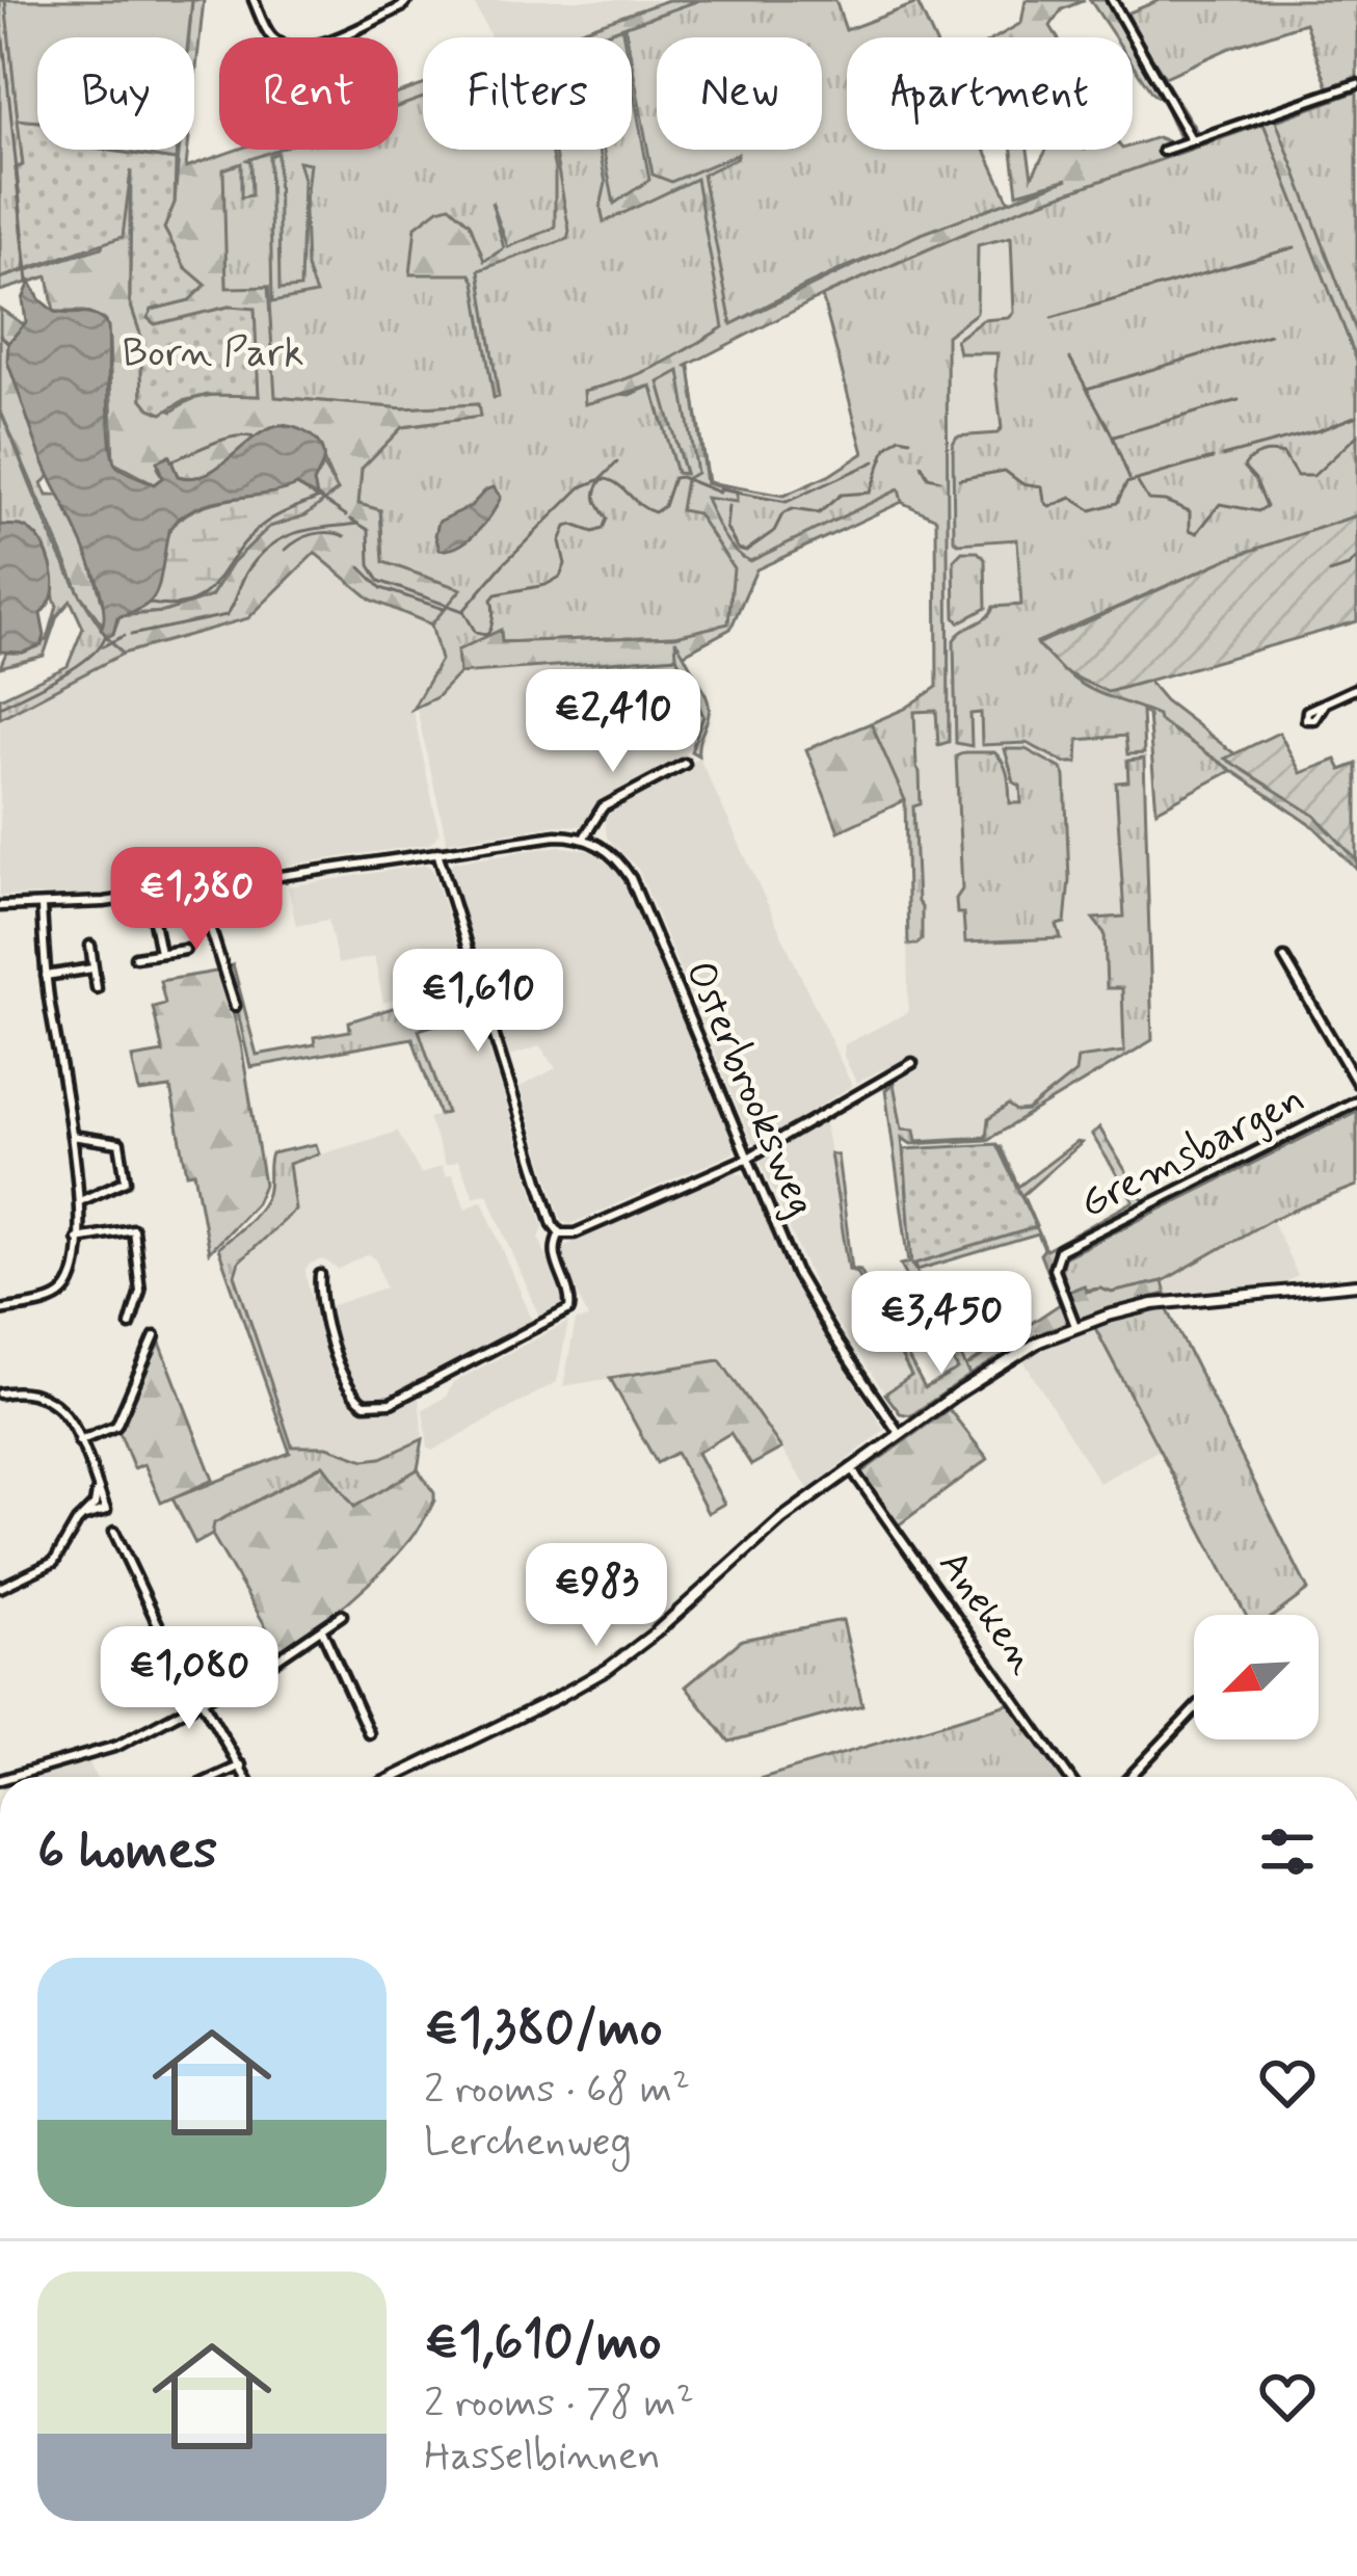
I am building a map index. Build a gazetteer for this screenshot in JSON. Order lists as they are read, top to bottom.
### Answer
{
  "streets": {
    "street": ["Osterbrooksweg", "Gremsbargen", "Aneken"]
  },
  "parks": ["Born Park"],
  "north": "bottom left",
  "page": {
    "chip": [
      "Buy",
      "Rent",
      "Filters",
      "New",
      "Apartment"
    ],
    "price": [
      "€2,410",
      "€1,380",
      "€1,610",
      "€3,450",
      "€983",
      "€1,080"
    ],
    "heading": "6 homes",
    "list": [
      {
        "name": "€1,380/mo",
        "note": "2 rooms · 68 m² · Lerchenweg"
      },
      {
        "name": "€1,610/mo",
        "note": "2 rooms · 78 m² · Hasselbinnen"
      }
    ]
  }
}
